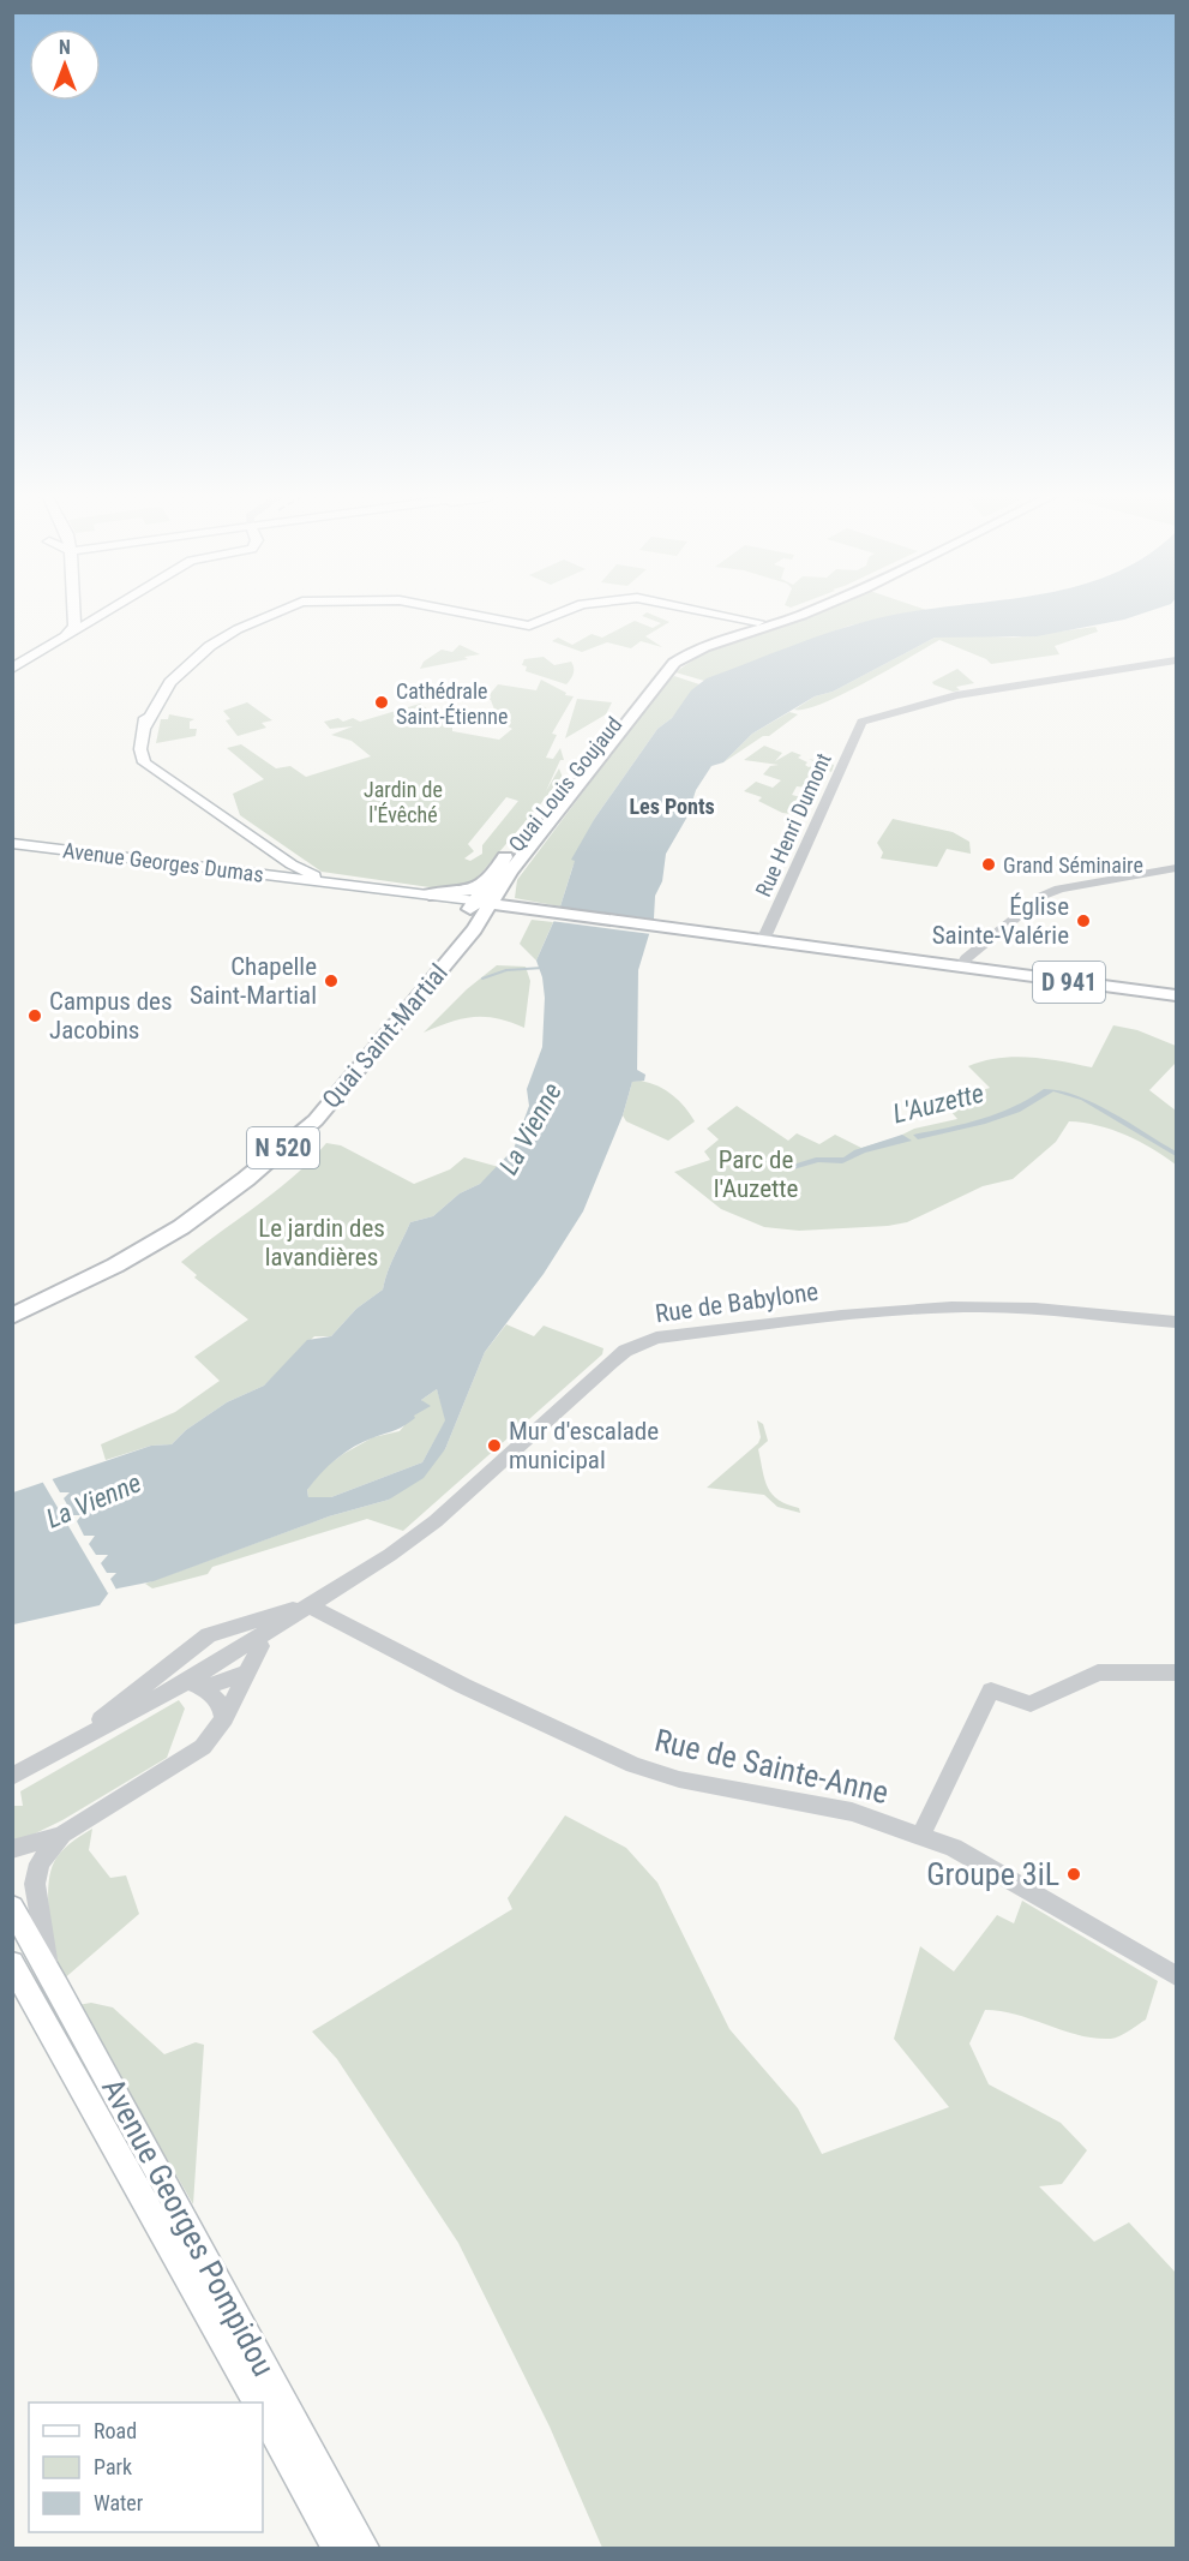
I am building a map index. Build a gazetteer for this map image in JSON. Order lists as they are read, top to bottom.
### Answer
{
  "streets": {
    "main road": [
      "Quai Louis Goujaud",
      "Avenue Georges Dumas",
      "D 941",
      "Quai Saint-Martial",
      "N 520",
      "Avenue Georges Pompidou"
    ],
    "street": ["Rue Henri Dumont", "Rue de Babylone", "Rue de Sainte-Anne"]
  },
  "crossings": [
    ["Quai Louis Goujaud", "D 941"],
    ["Quai Louis Goujaud", "Quai Saint-Martial"],
    ["Quai Louis Goujaud", "N 520"],
    ["Rue Henri Dumont", "D 941"],
    ["D 941", "Quai Saint-Martial"],
    ["Rue de Babylone", "Rue de Sainte-Anne"]
  ],
  "districts": ["Les Ponts"],
  "water": ["L'Auzette", "La Vienne"],
  "parks": ["Jardin de l'Évêché", "Parc de l'Auzette", "Le jardin des lavandières"],
  "places": [
    "Cathédrale Saint-Étienne",
    "Grand Séminaire",
    "Église Sainte-Valérie",
    "Chapelle Saint-Martial",
    "Campus des Jacobins",
    "Mur d'escalade municipal",
    "Groupe 3iL"
  ],
  "legend": ["Road", "Park", "Water"],
  "north": "top"
}
